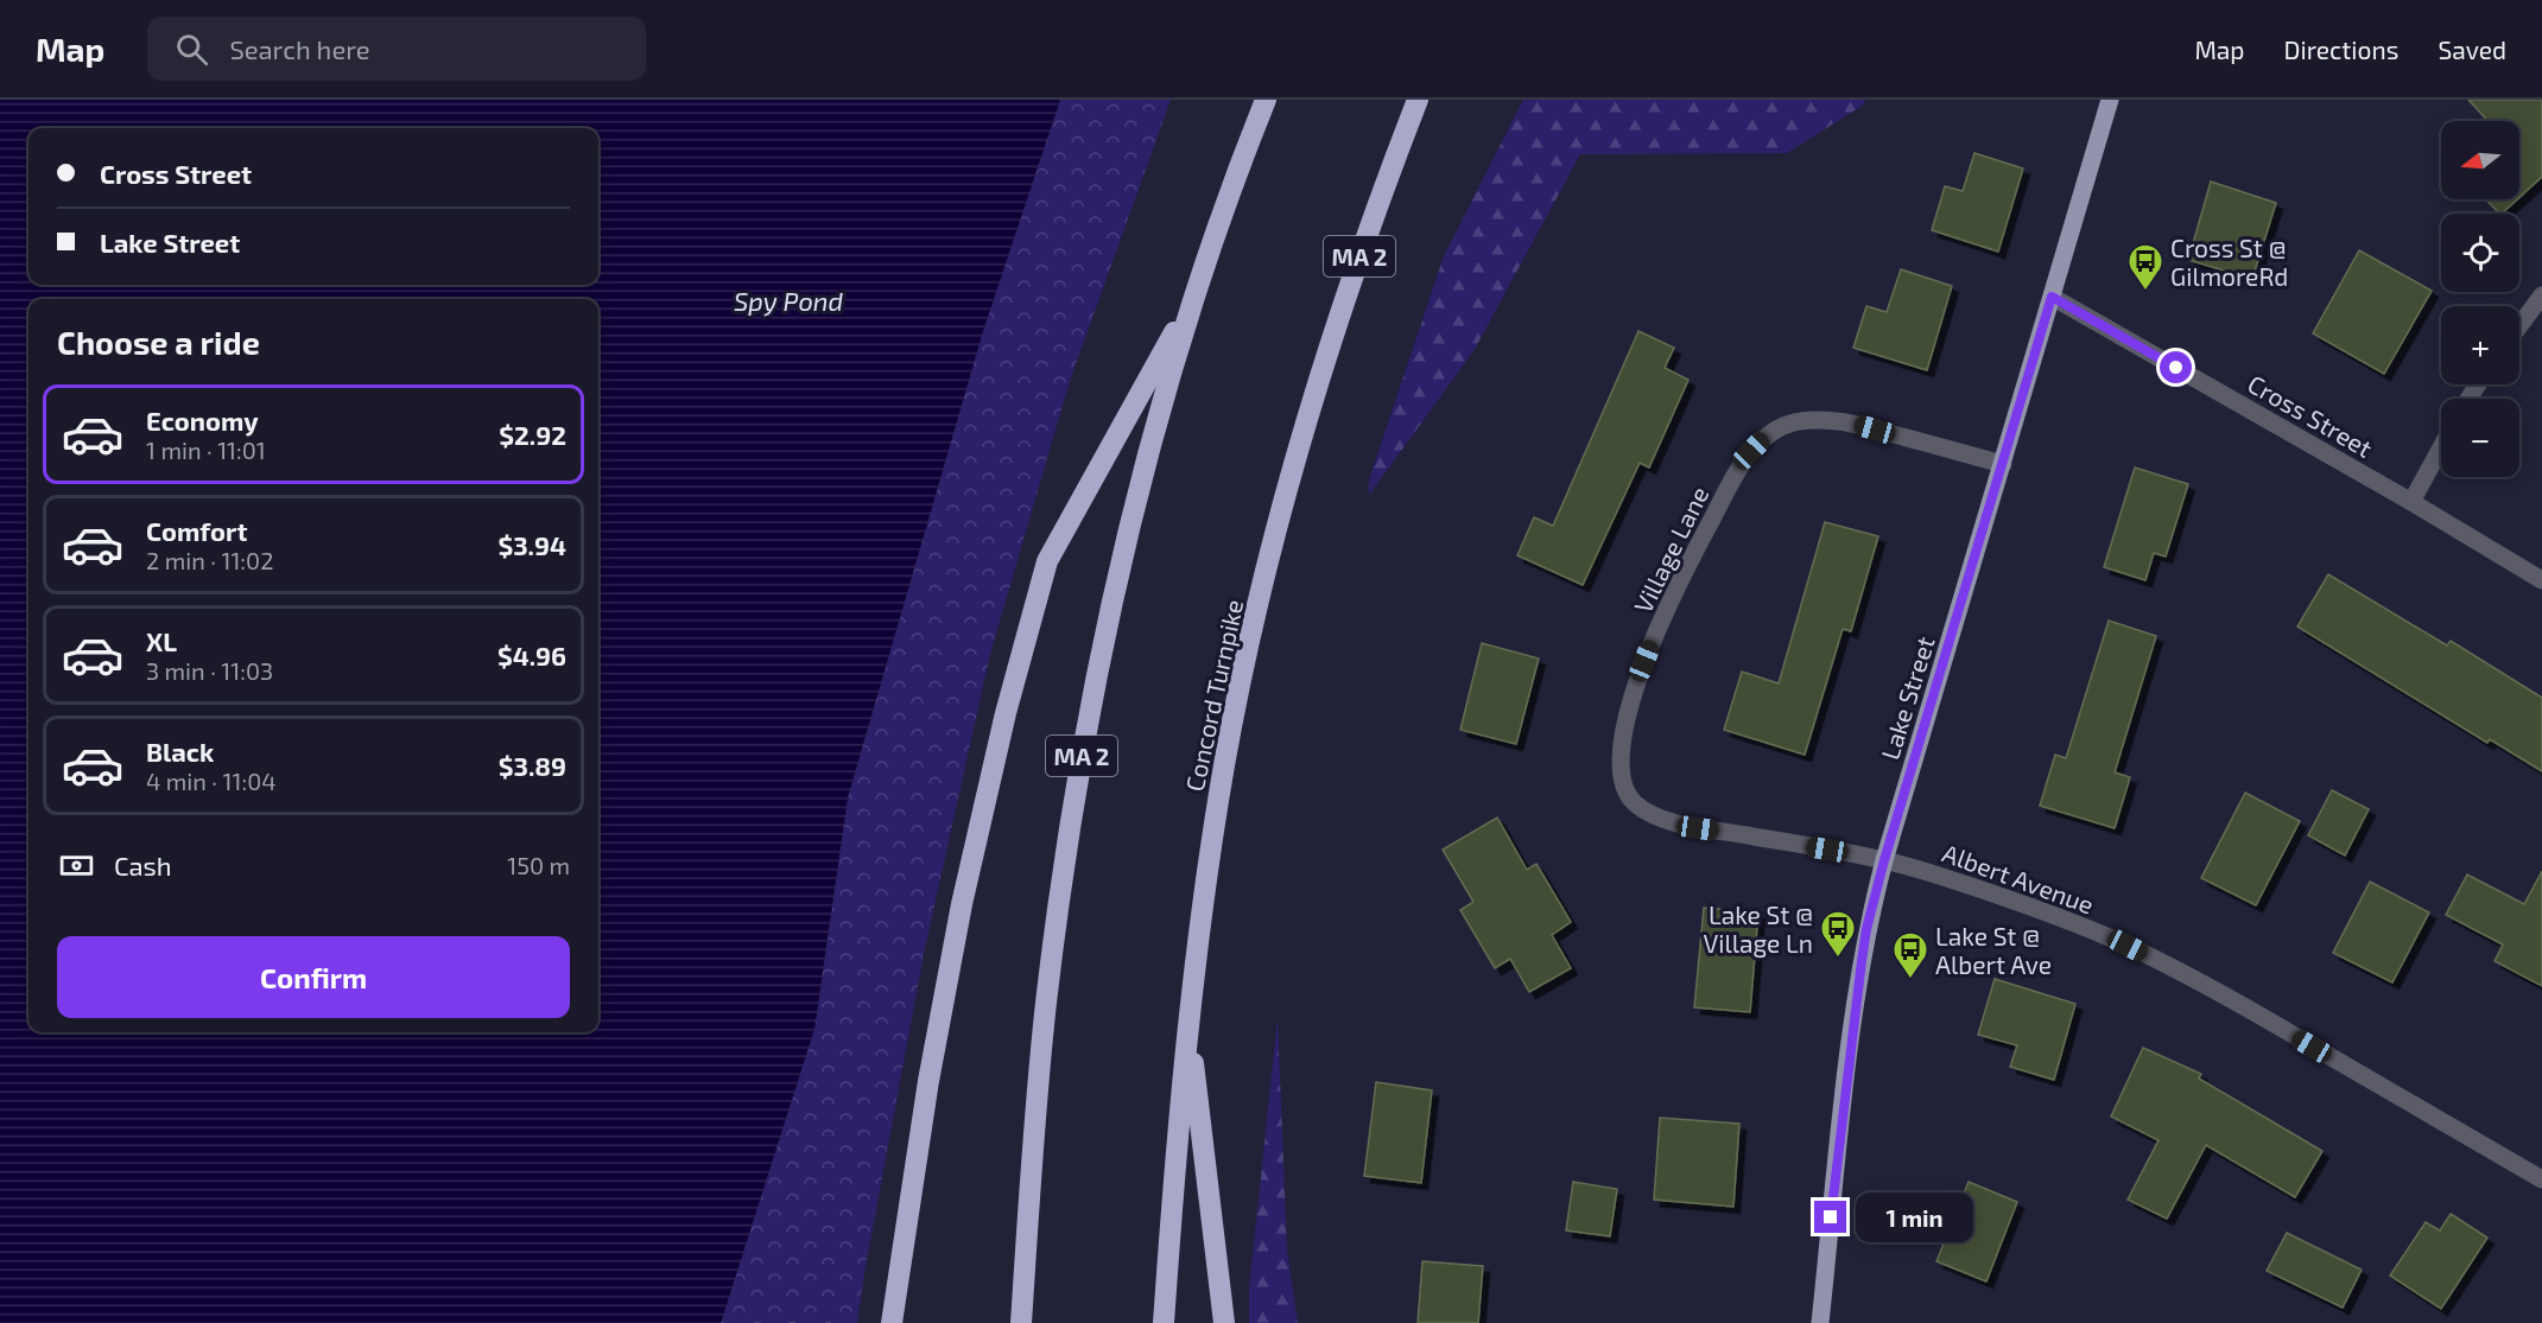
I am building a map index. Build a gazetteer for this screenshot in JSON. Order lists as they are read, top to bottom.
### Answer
{
  "streets": {
    "highway": ["MA 2", "Concord Turnpike"],
    "main road": ["Lake Street"],
    "street": ["Cross Street", "Village Lane", "Albert Avenue"]
  },
  "crossings": [
    ["Cross Street", "Lake Street"],
    ["Village Lane", "Lake Street"],
    ["Village Lane", "Albert Avenue"],
    ["Lake Street", "Albert Avenue"]
  ],
  "water": ["Spy Pond"],
  "places": {
    "bus stop": ["Cross St @ GilmoreRd", "Lake St @ Village Ln", "Lake St @ Albert Ave"]
  },
  "north": "left",
  "page": {
    "header": "Map",
    "search": "Search here",
    "nav": ["Map", "Directions", "Saved"],
    "map_buttons": ["+", "−"],
    "banner": ["Cross Street", "Lake Street"],
    "heading": "Choose a ride",
    "list": [
      {
        "name": "Economy",
        "note": "1 min · 11:01",
        "value": "$2.92"
      },
      {
        "name": "Comfort",
        "note": "2 min · 11:02",
        "value": "$3.94"
      },
      {
        "name": "XL",
        "note": "3 min · 11:03",
        "value": "$4.96"
      },
      {
        "name": "Black",
        "note": "4 min · 11:04",
        "value": "$3.89"
      }
    ],
    "pay": ["Cash", "150 m"],
    "buttons": "Confirm",
    "bubble": "1 min"
  }
}
